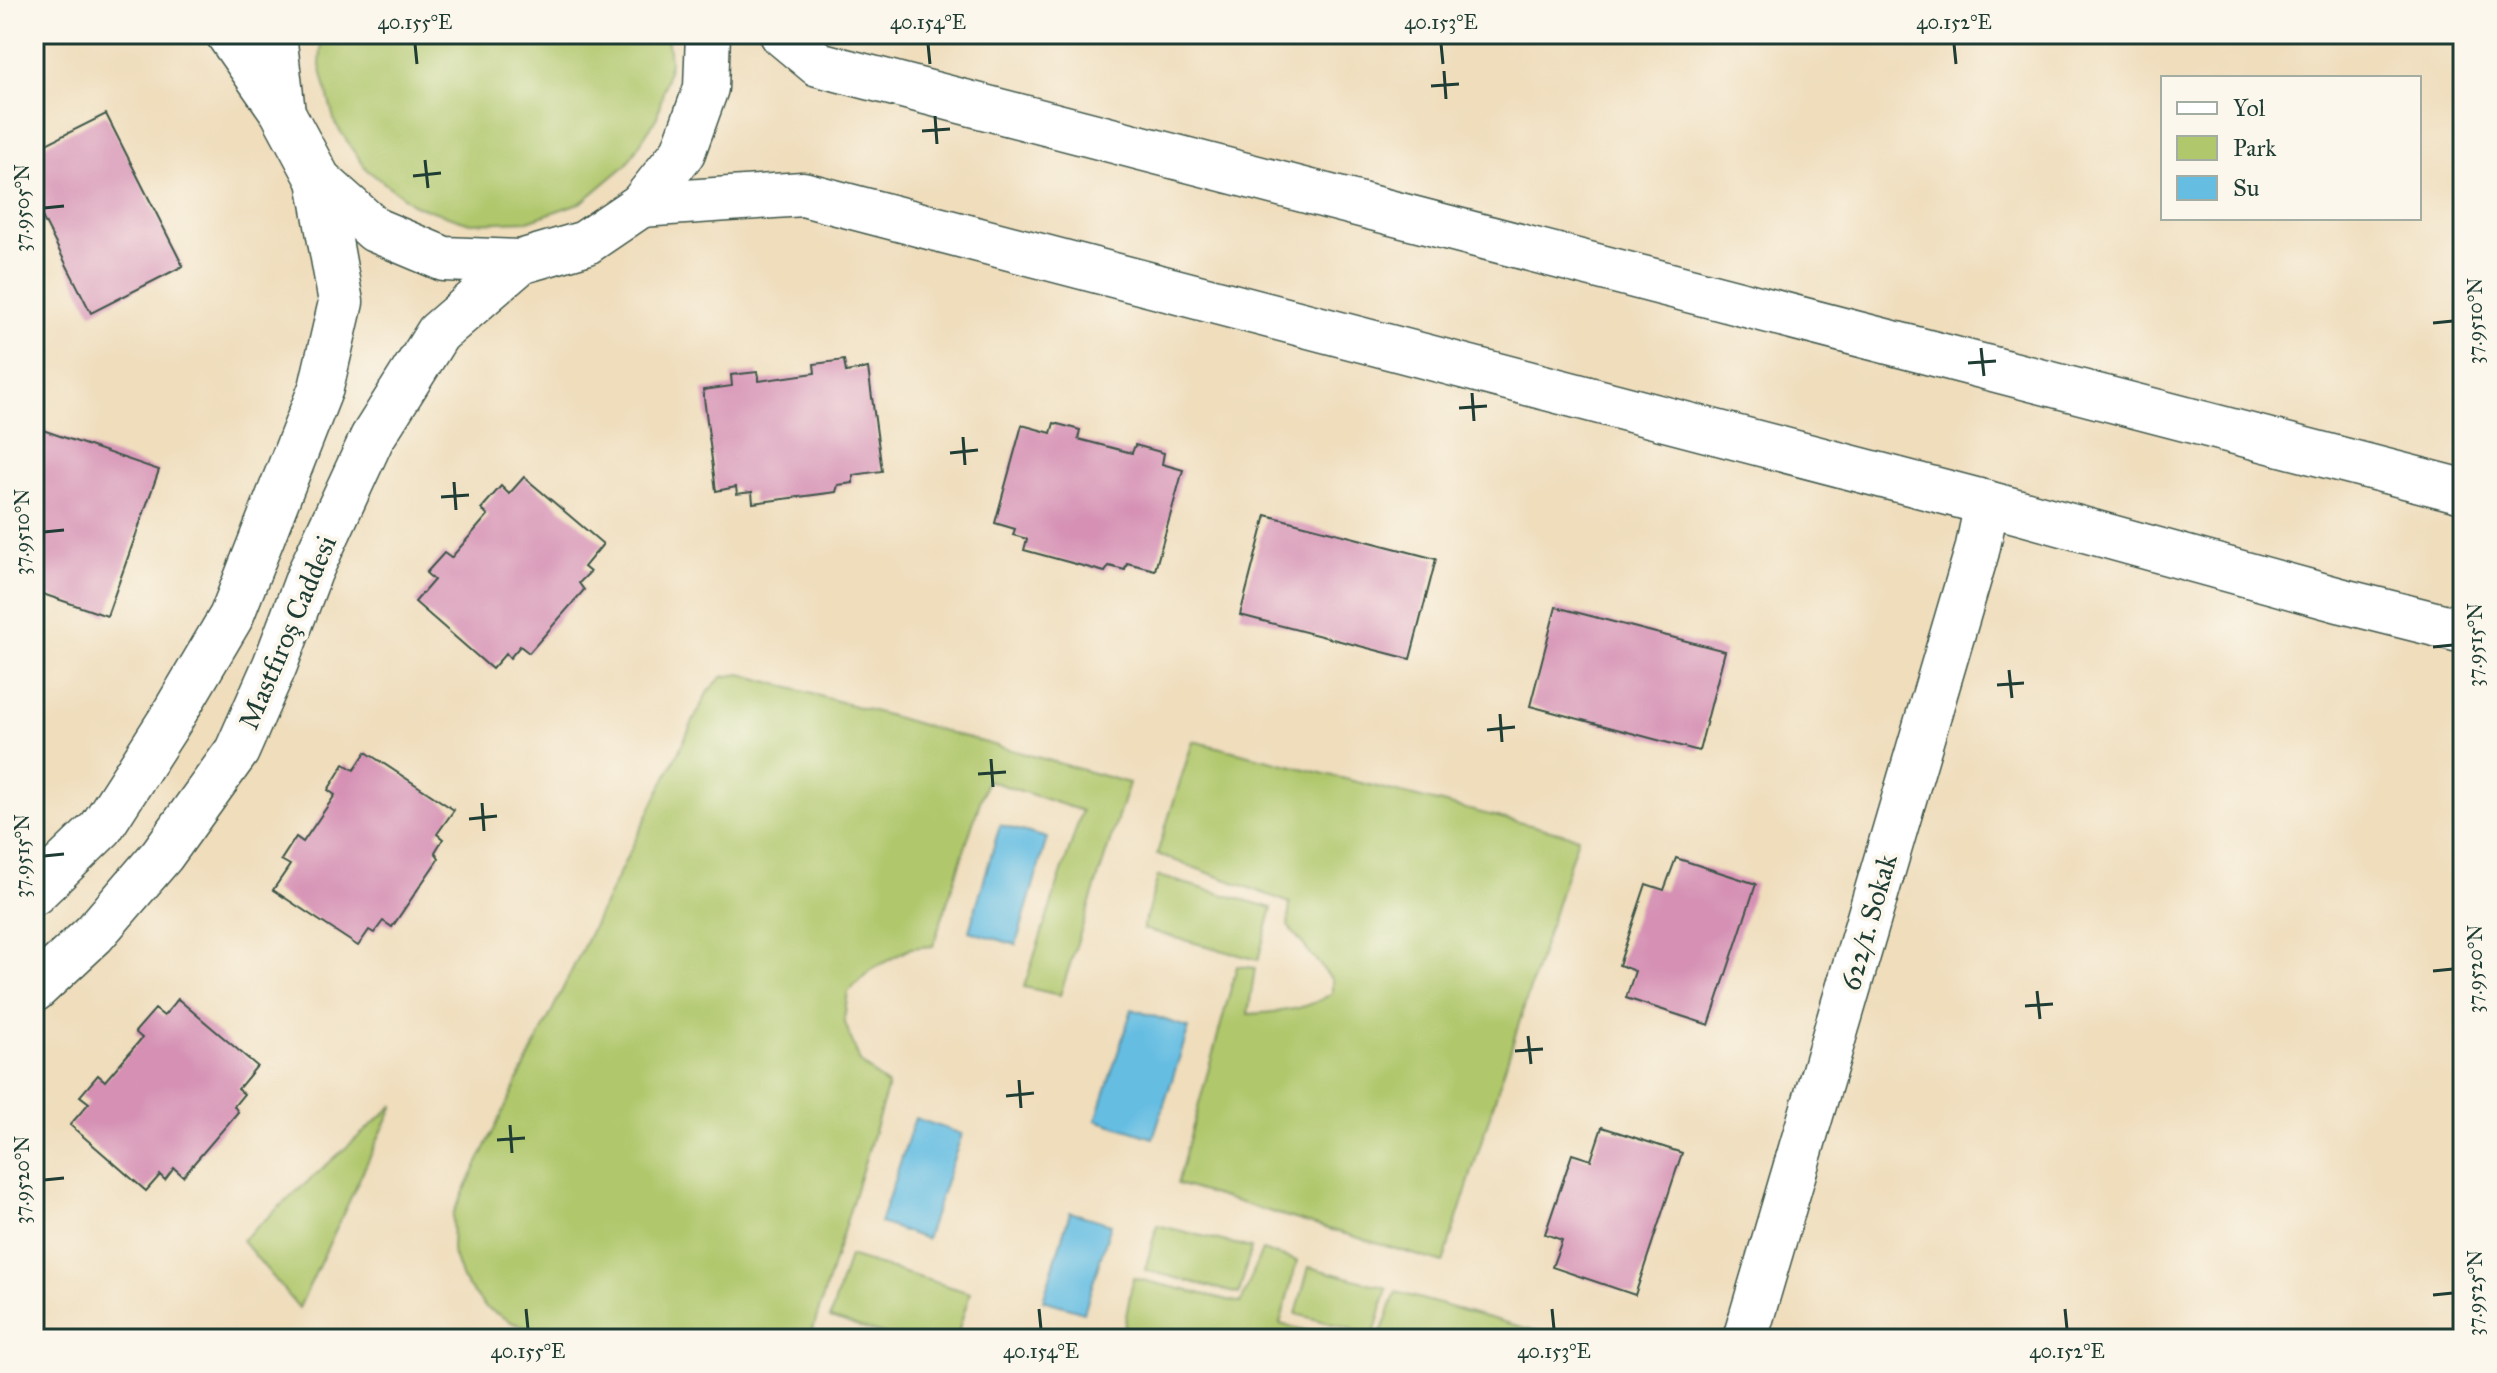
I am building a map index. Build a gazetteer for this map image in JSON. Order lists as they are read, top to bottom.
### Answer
{
  "streets": {
    "main road": ["Mastfıroş Caddesi", "622/1. Sokak"]
  },
  "legend": ["Yol", "Park", "Su"],
  "coordinates": [
    "40.155°E",
    "40.154°E",
    "40.153°E",
    "40.152°E",
    "37.9505°N",
    "37.9510°N",
    "37.9515°N",
    "37.9520°N",
    "37.9525°N"
  ]
}
